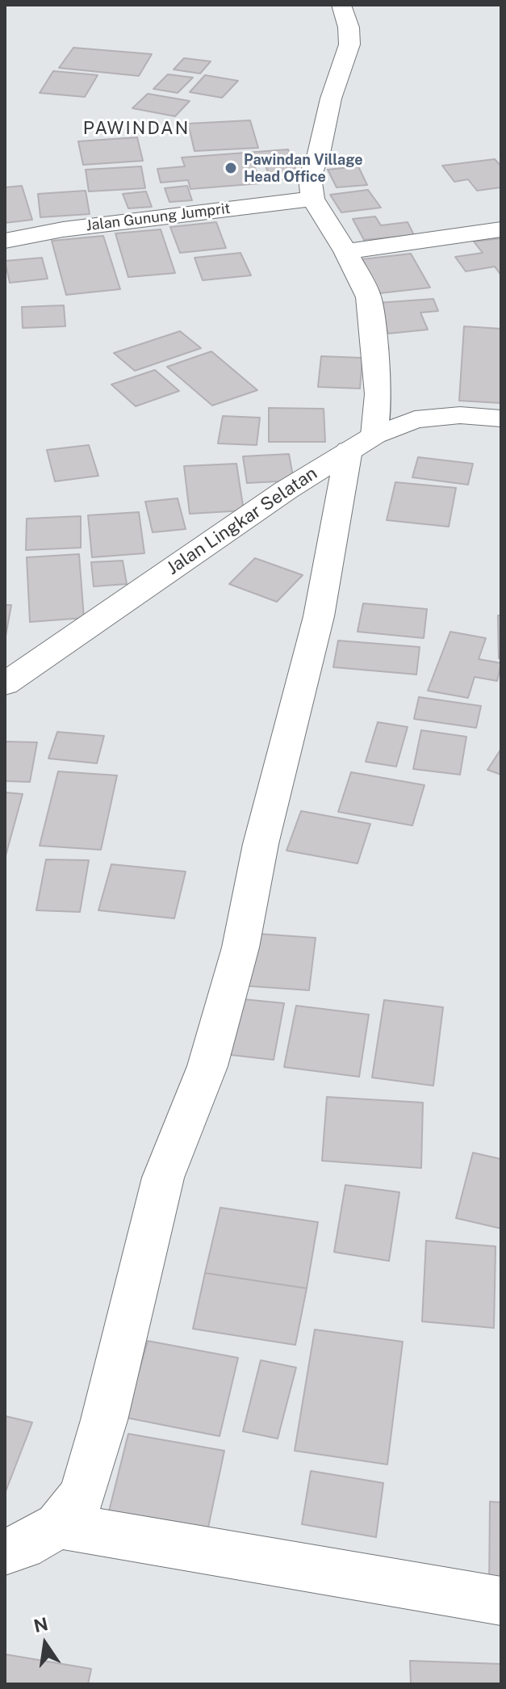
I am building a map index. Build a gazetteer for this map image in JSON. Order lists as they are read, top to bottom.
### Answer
{
  "streets": {
    "street": ["Jalan Gunung Jumprit", "Jalan Lingkar Selatan"]
  },
  "districts": ["PAWINDAN"],
  "places": ["Pawindan Village Head Office"],
  "north": "top"
}
